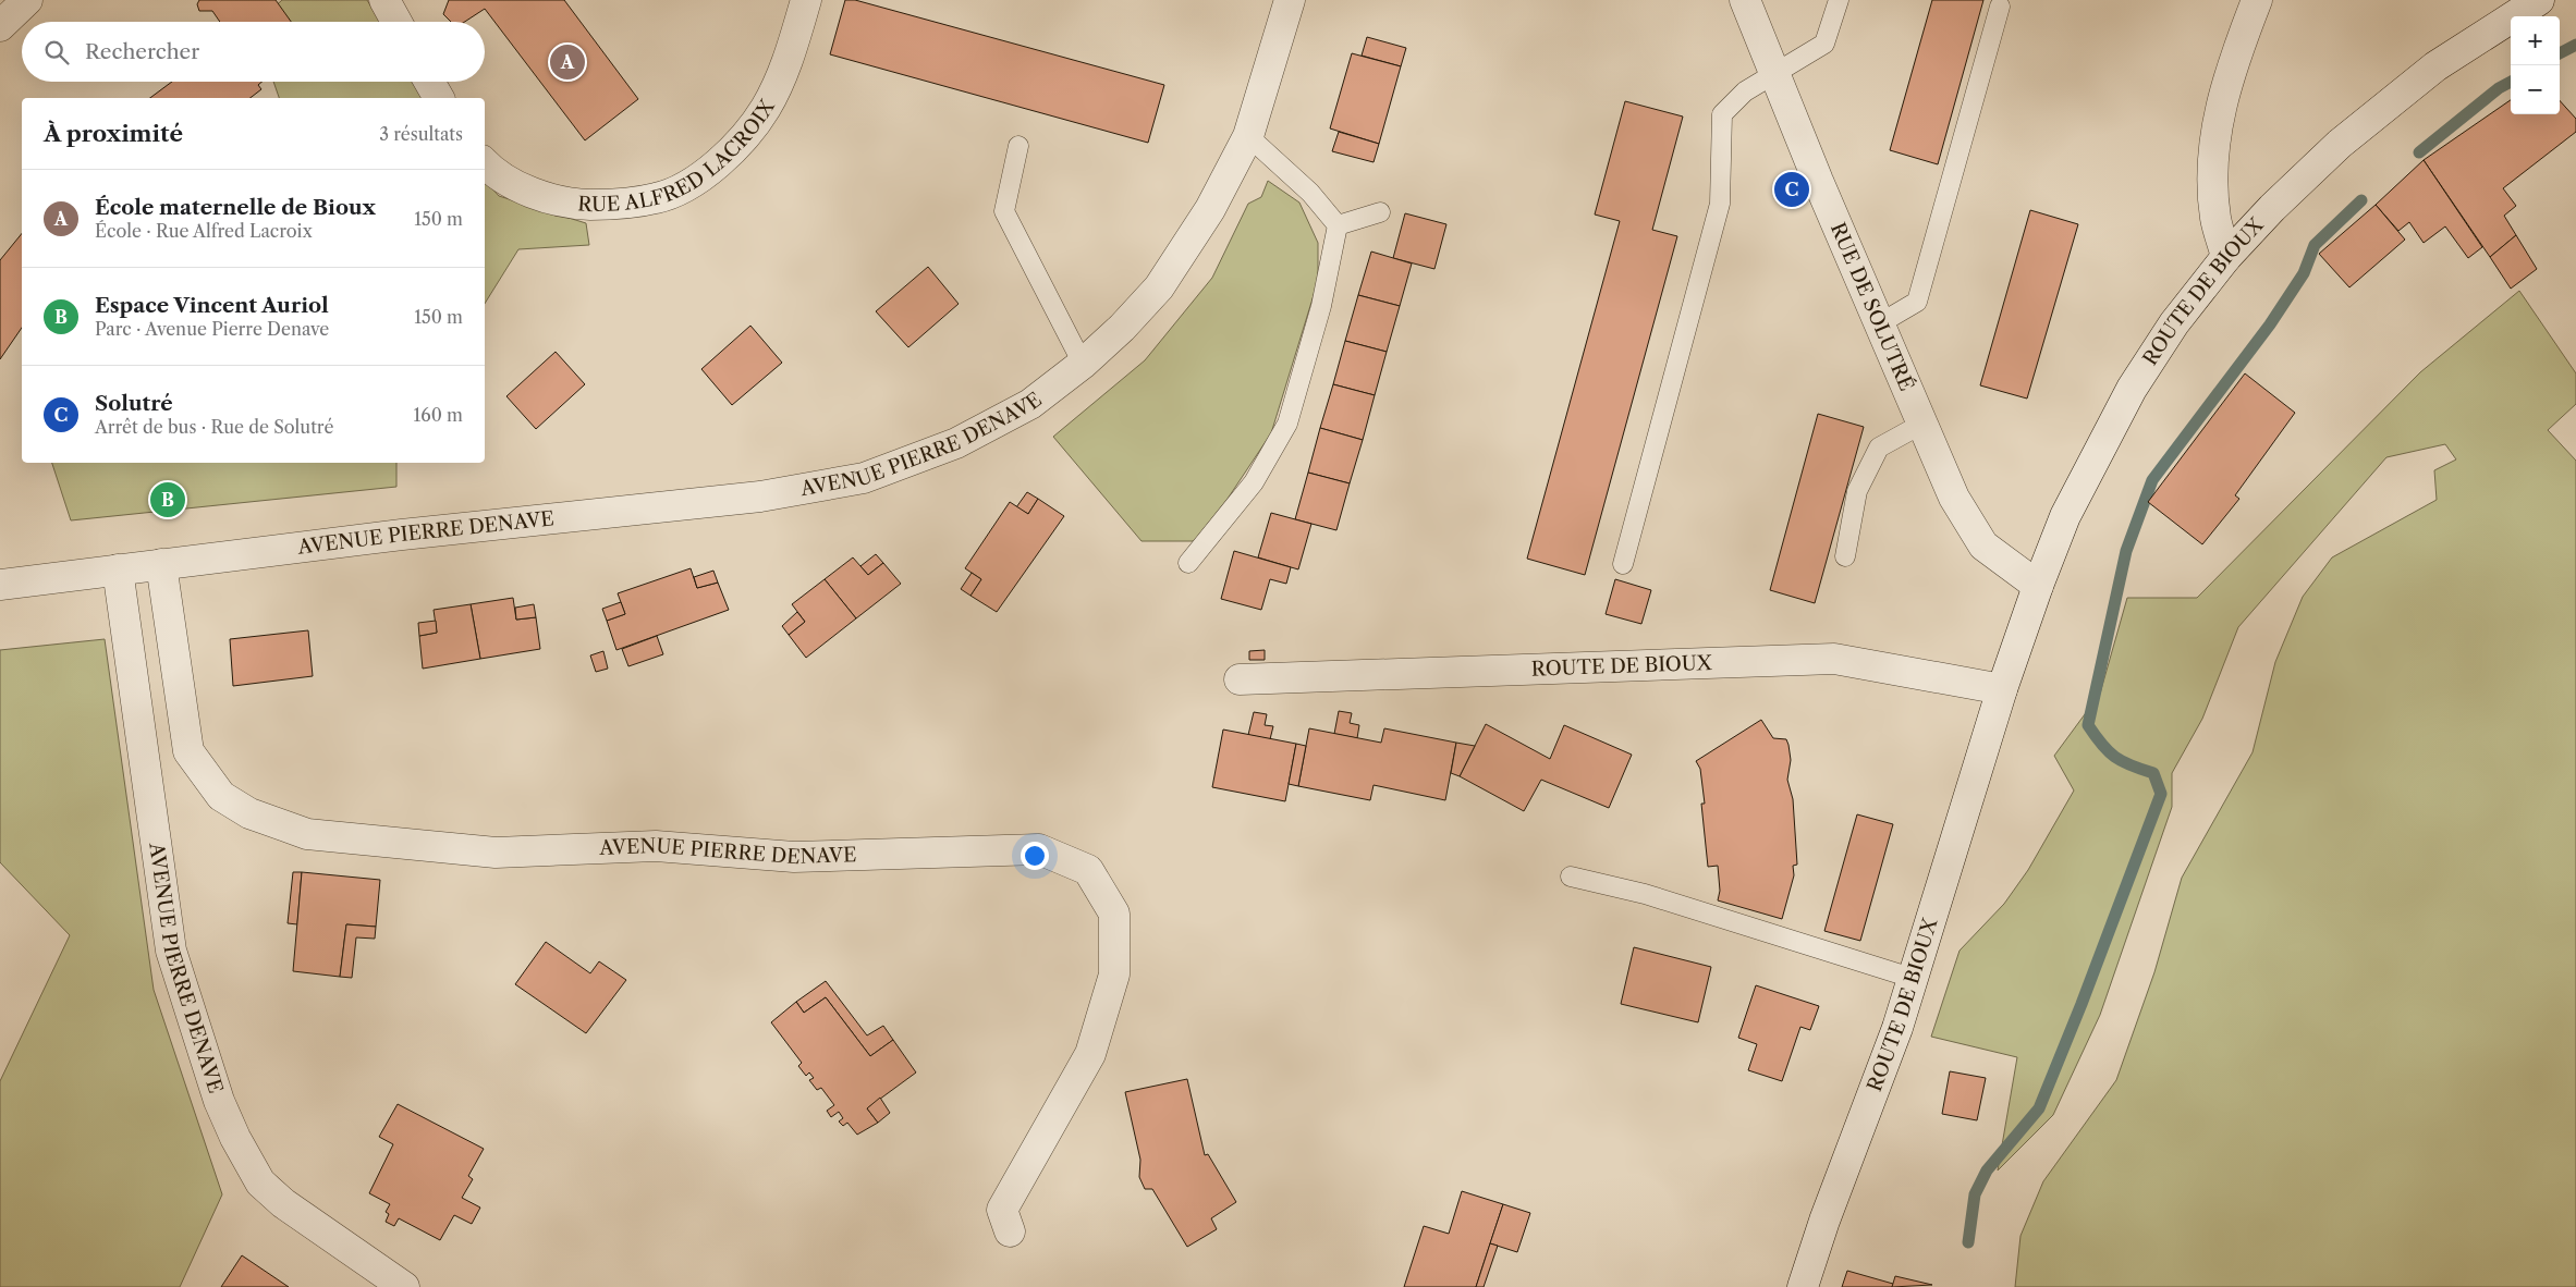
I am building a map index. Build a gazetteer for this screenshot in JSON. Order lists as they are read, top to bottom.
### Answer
{
  "streets": {
    "street": [
      "RUE ALFRED LACROIX",
      "ROUTE DE BIOUX",
      "RUE DE SOLUTRÉ",
      "AVENUE PIERRE DENAVE"
    ]
  },
  "crossings": [
    ["ROUTE DE BIOUX", "RUE DE SOLUTRÉ"]
  ],
  "page": {
    "map_buttons": ["+", "−"],
    "search": "Rechercher",
    "pins": ["A", "C", "B"],
    "heading": ["À proximité", "3 résultats"],
    "list": [
      {
        "mark": "A",
        "name": "École maternelle de Bioux",
        "note": "École · Rue Alfred Lacroix",
        "value": "150 m"
      },
      {
        "mark": "B",
        "name": "Espace Vincent Auriol",
        "note": "Parc · Avenue Pierre Denave",
        "value": "150 m"
      },
      {
        "mark": "C",
        "name": "Solutré",
        "note": "Arrêt de bus · Rue de Solutré",
        "value": "160 m"
      }
    ]
  }
}
